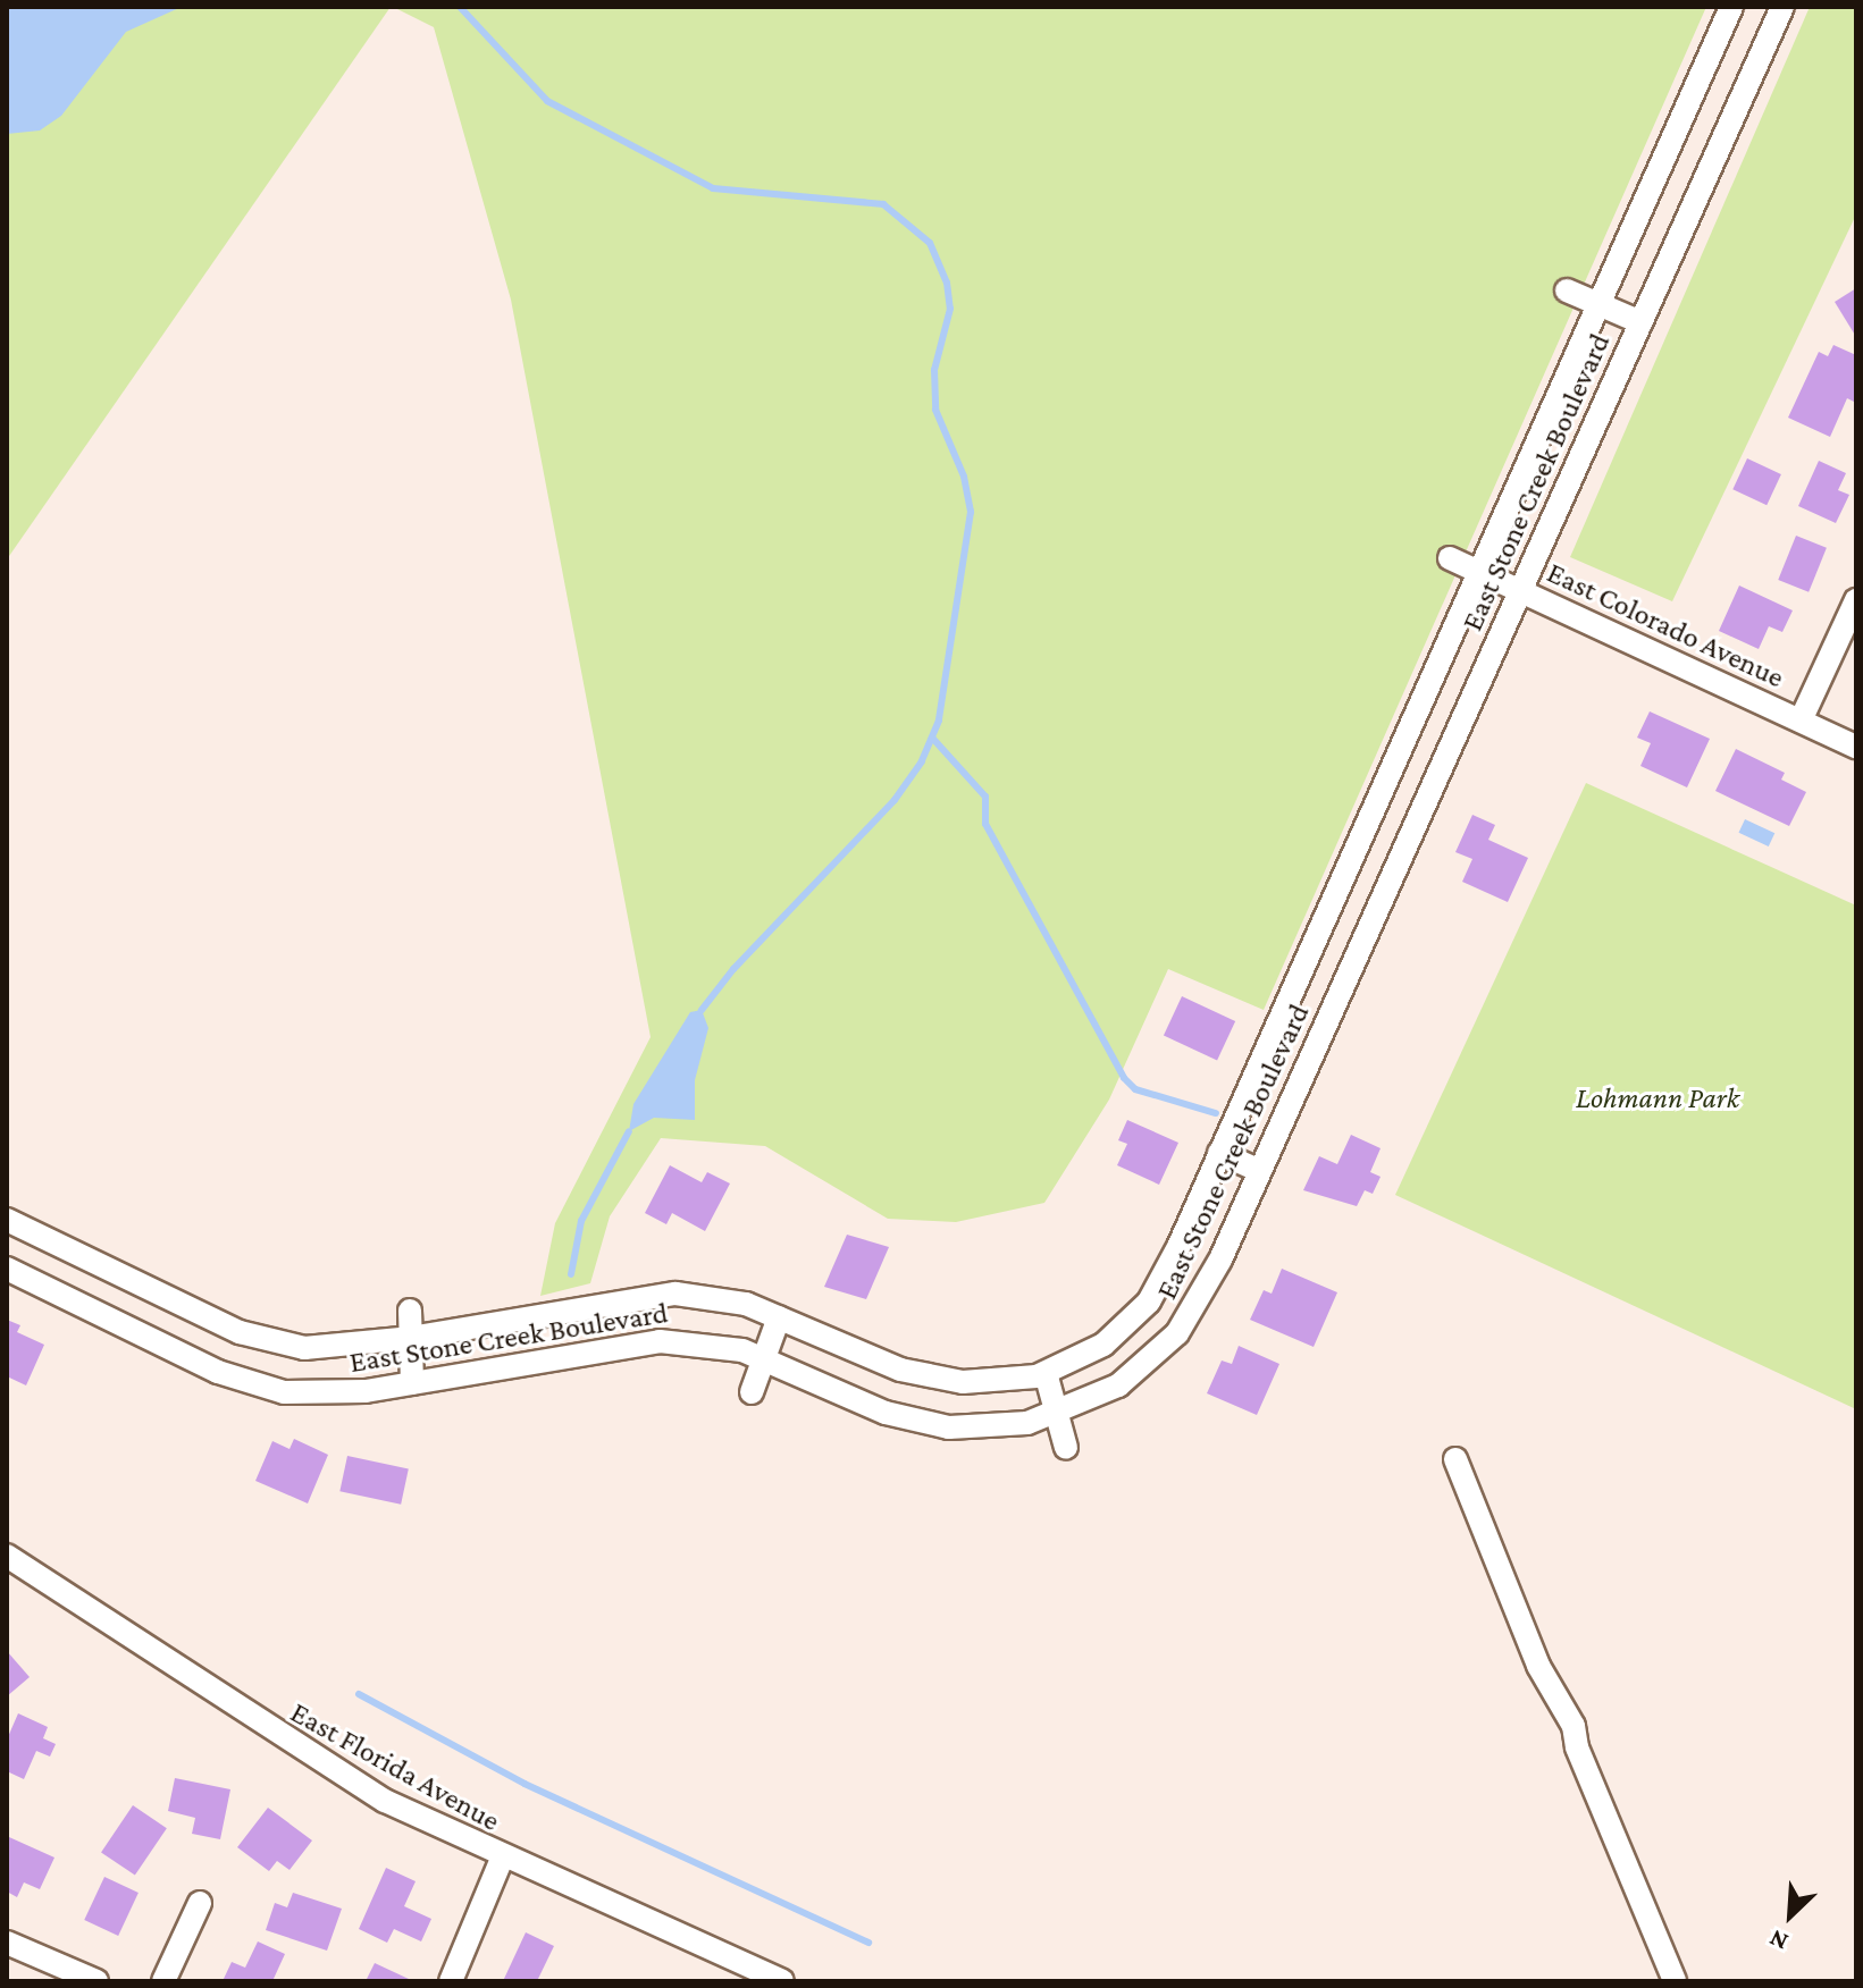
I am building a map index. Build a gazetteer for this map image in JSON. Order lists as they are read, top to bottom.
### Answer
{
  "streets": {
    "street": ["East Stone Creek Boulevard", "East Colorado Avenue", "East Florida Avenue"]
  },
  "crossings": [
    ["East Stone Creek Boulevard", "East Colorado Avenue"]
  ],
  "parks": ["Lohmann Park"],
  "north": "bottom left"
}
